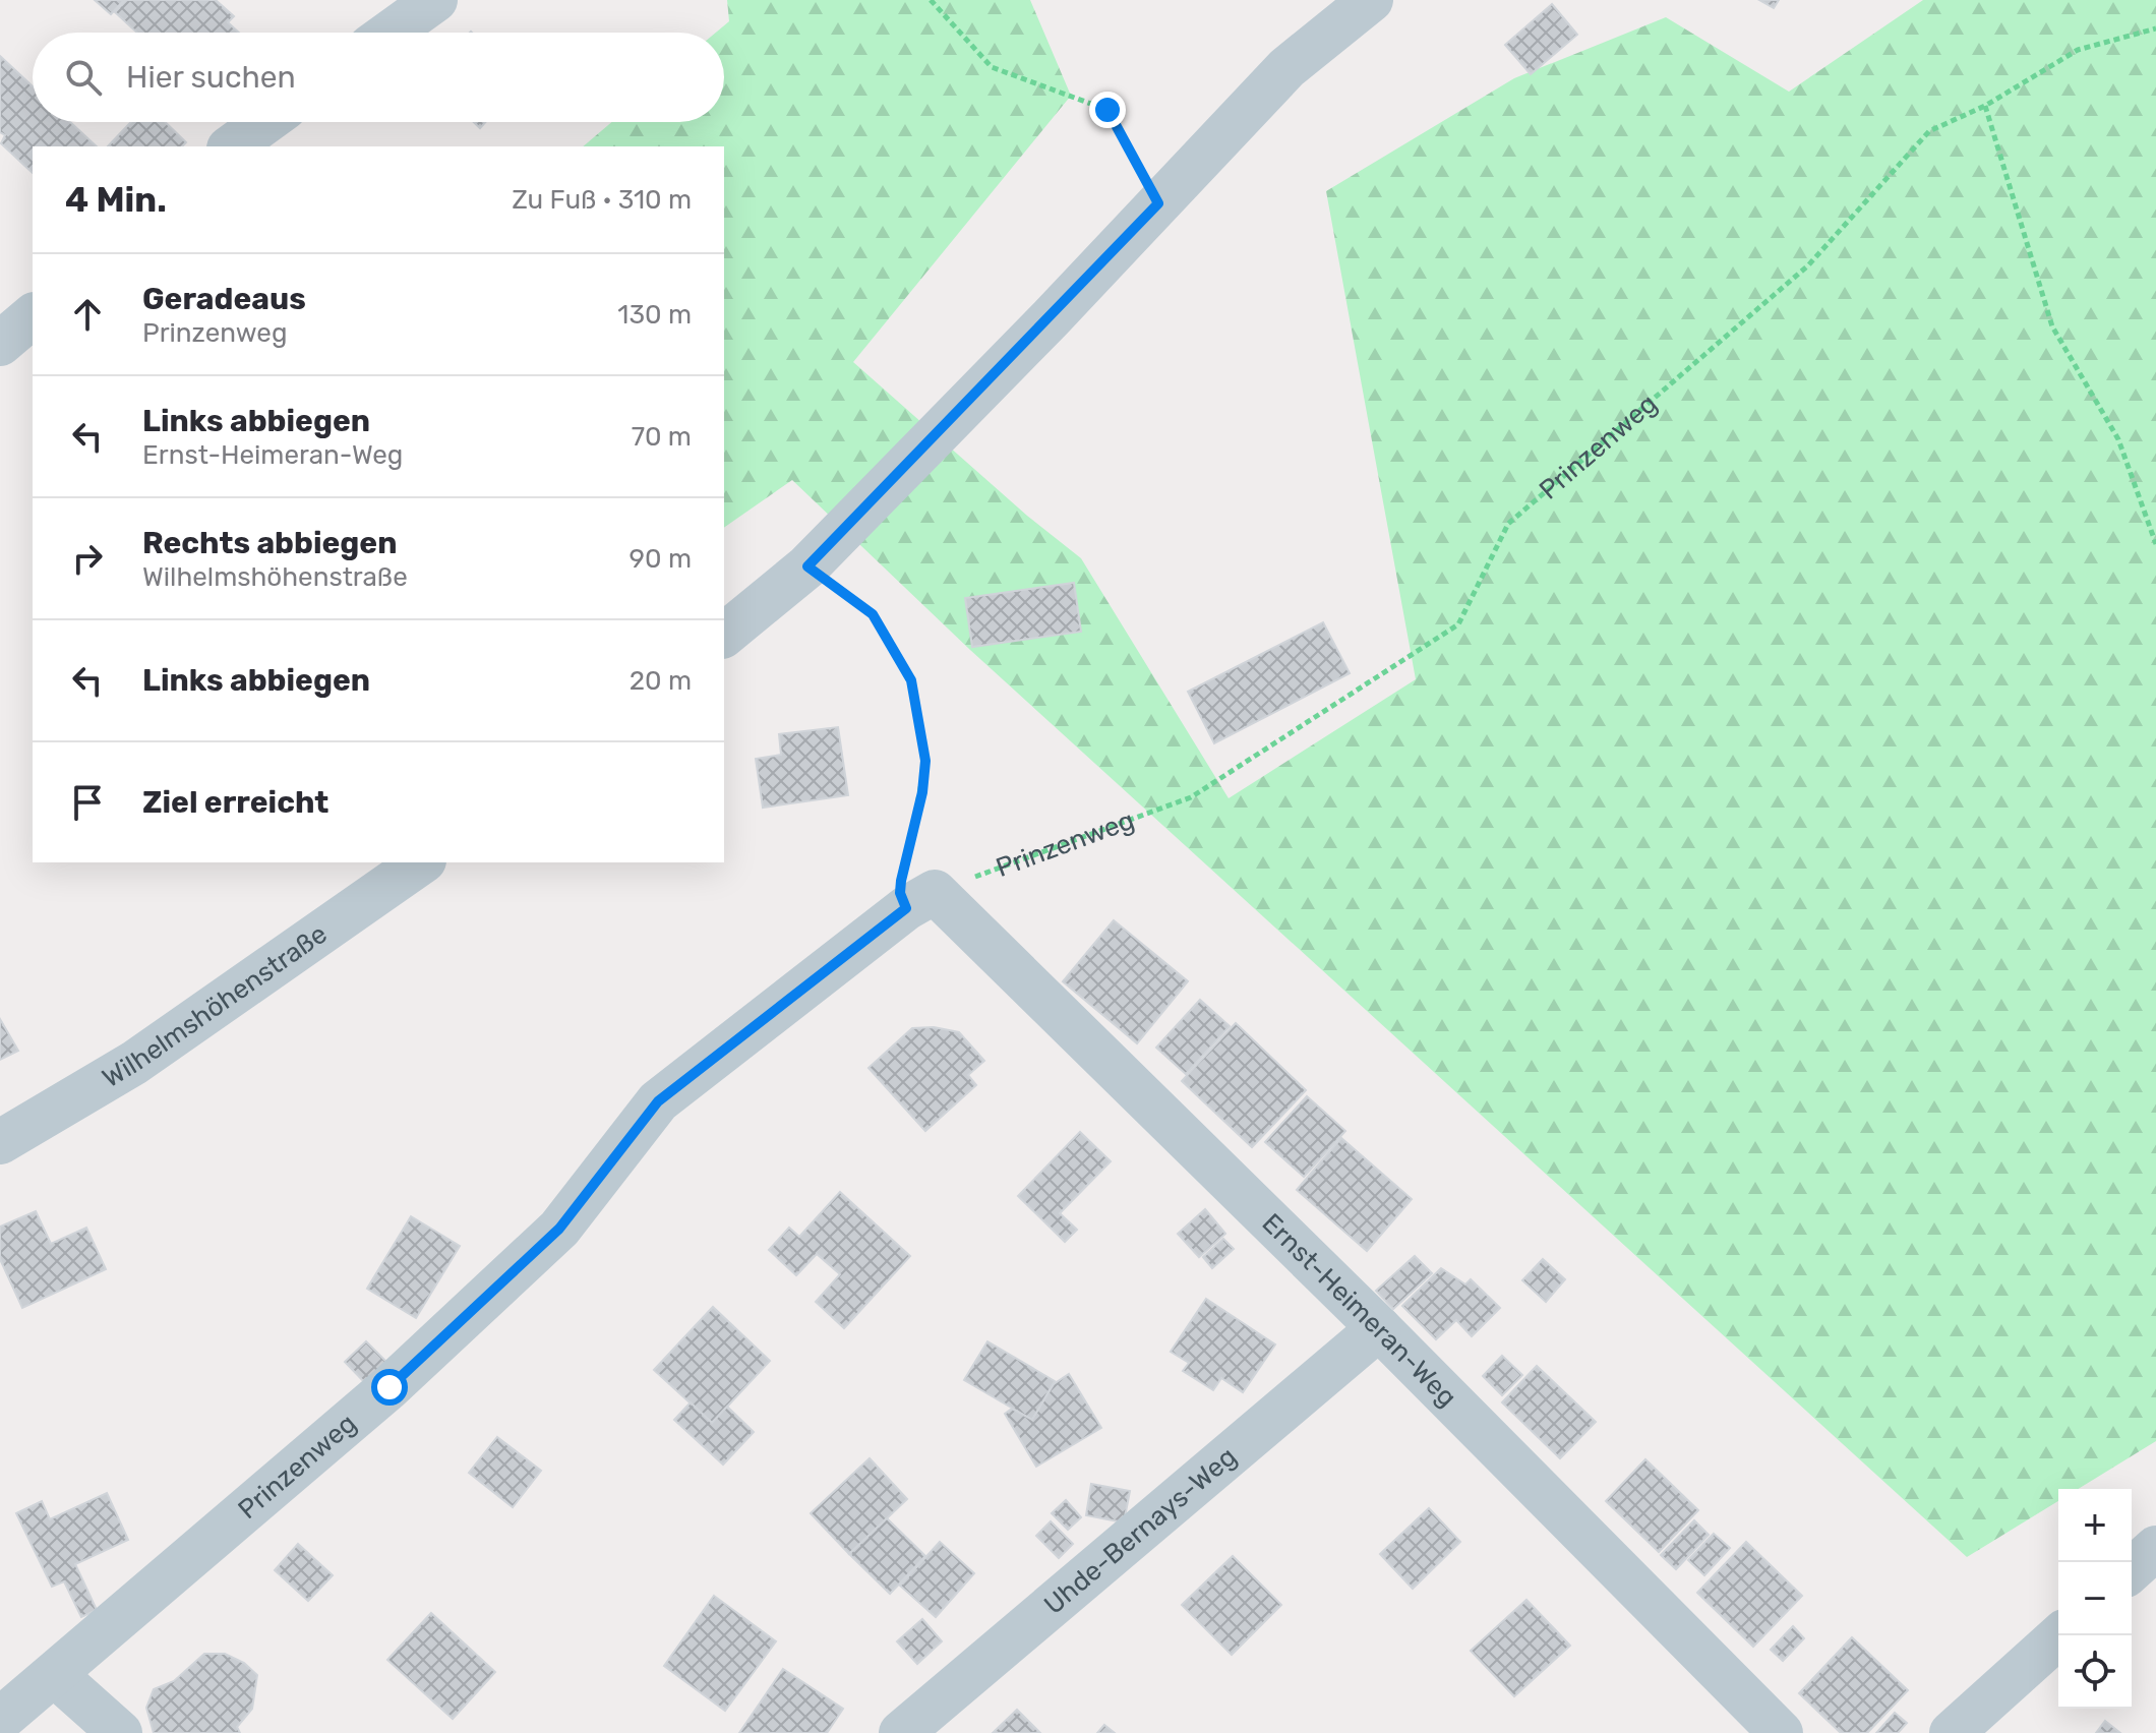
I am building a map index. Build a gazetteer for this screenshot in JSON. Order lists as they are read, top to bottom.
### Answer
{
  "streets": {
    "street": [
      "Prinzenweg",
      "Wilhelmshöhenstraße",
      "Ernst-Heimeran-Weg",
      "Uhde-Bernays-Weg"
    ]
  },
  "crossings": [
    ["Prinzenweg", "Ernst-Heimeran-Weg"],
    ["Ernst-Heimeran-Weg", "Uhde-Bernays-Weg"]
  ],
  "page": {
    "search": "Hier suchen",
    "heading": ["4 Min.", "Zu Fuß · 310 m"],
    "list": [
      ["Geradeaus", "Prinzenweg", "130 m"],
      ["Links abbiegen", "Ernst-Heimeran-Weg", "70 m"],
      ["Rechts abbiegen", "Wilhelmshöhenstraße", "90 m"],
      ["Links abbiegen", "20 m"],
      "Ziel erreicht"
    ],
    "map_buttons": ["+", "−"]
  }
}
